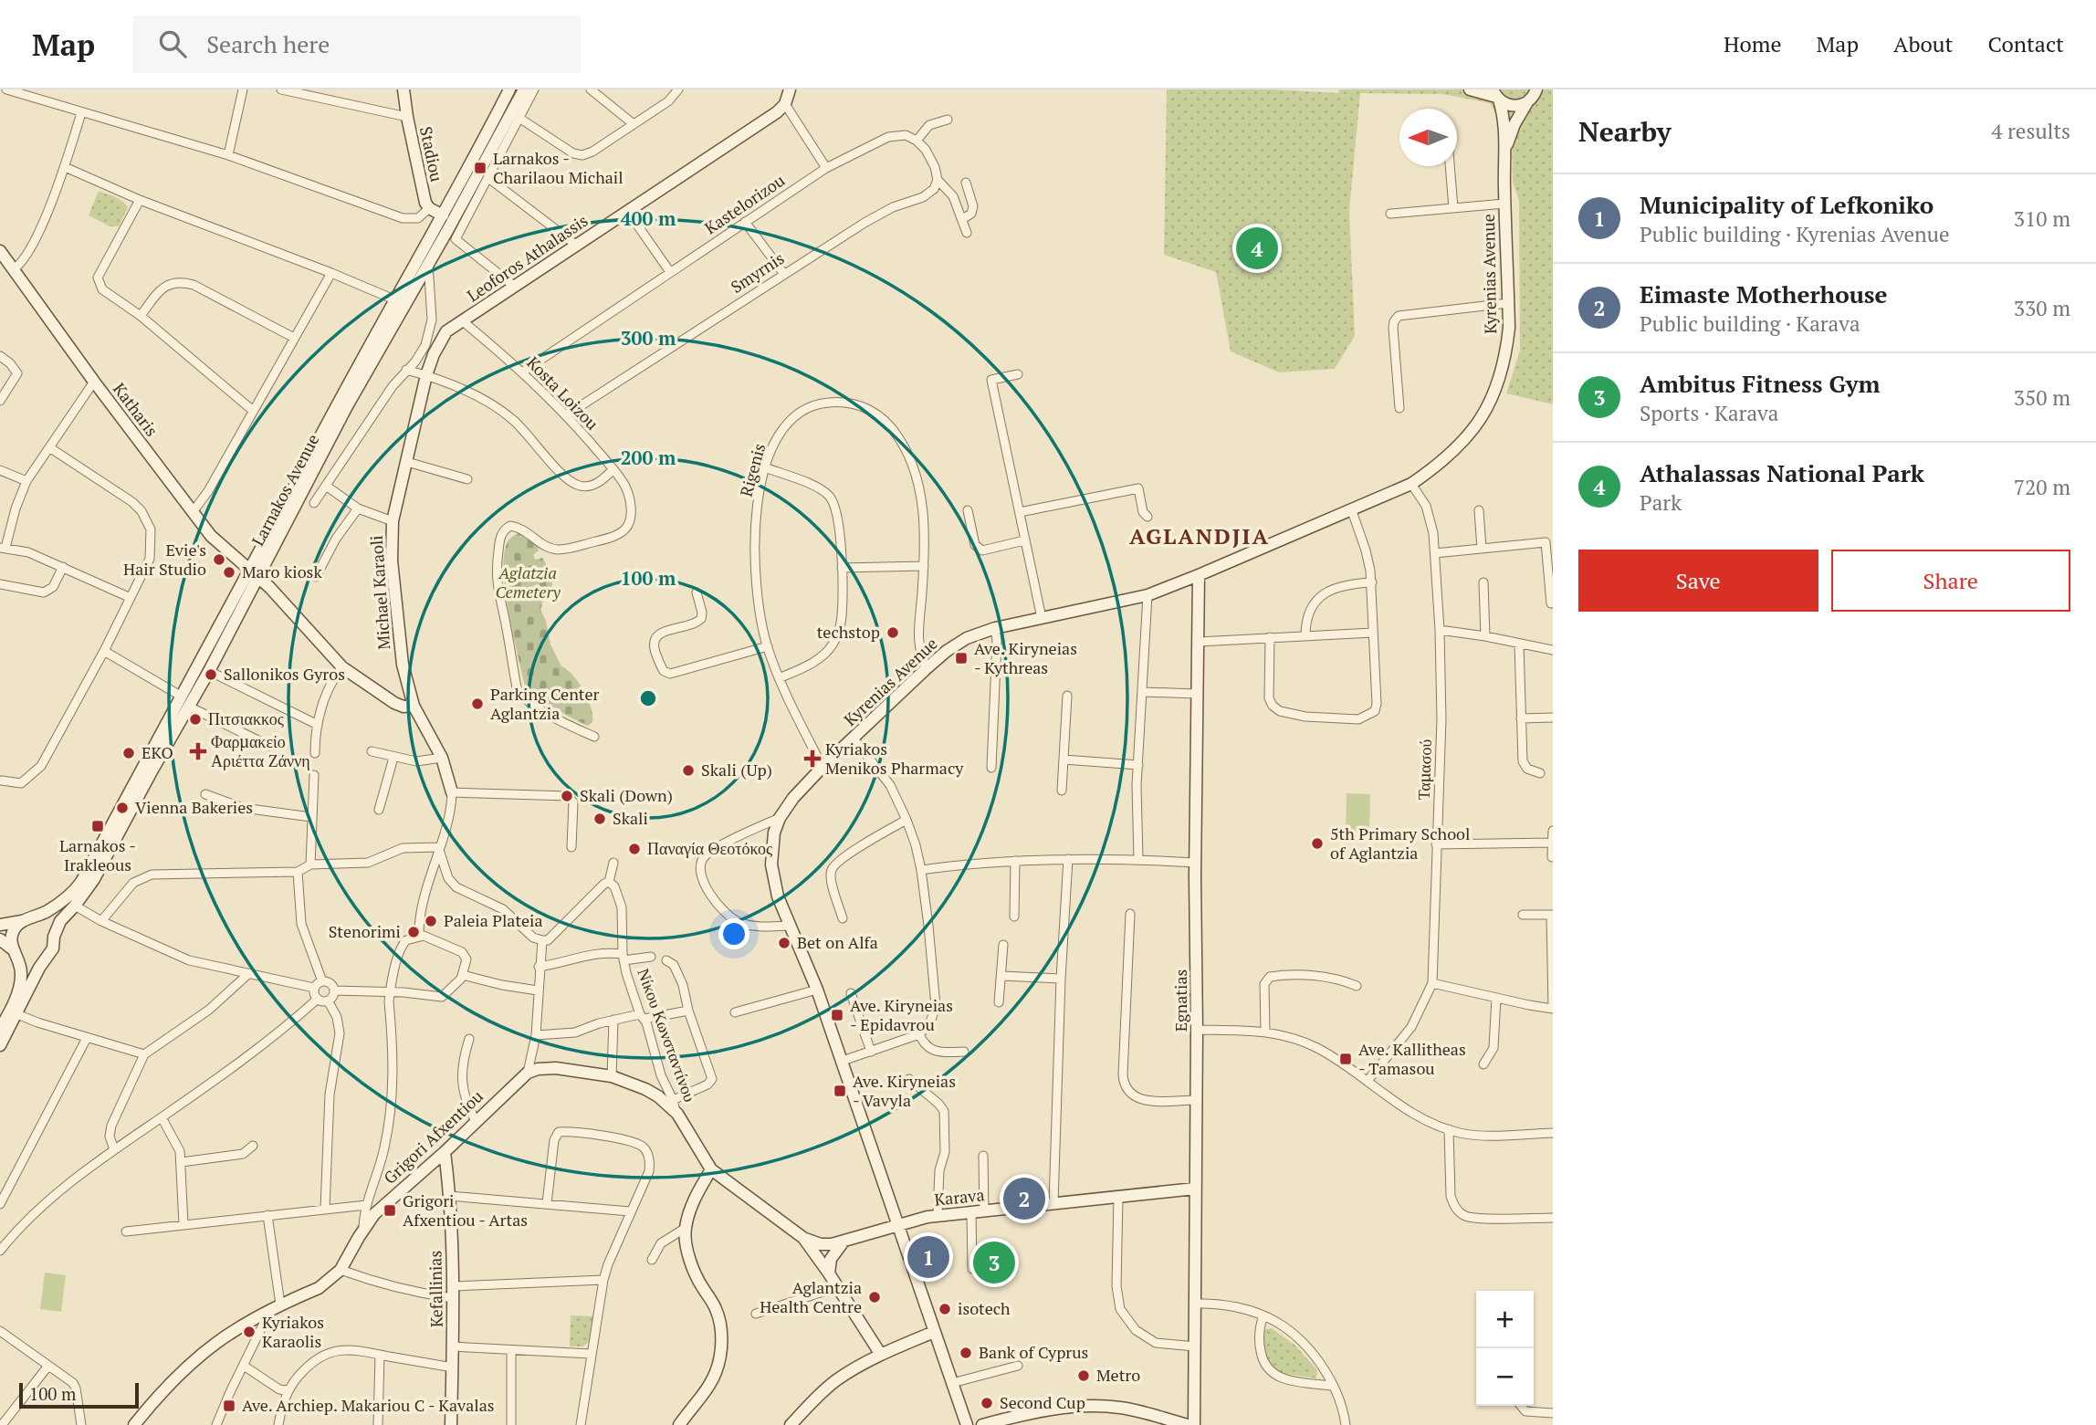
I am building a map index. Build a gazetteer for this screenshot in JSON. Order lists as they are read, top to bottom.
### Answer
{
  "streets": {
    "street": [
      "Stadiou",
      "Kastelorizou",
      "Leoforos Athalassis",
      "Smyrnis",
      "Kyrenias Avenue",
      "Kosta Loizou",
      "Katharis",
      "Rigenis",
      "Larnakos Avenue",
      "Michael Karaoli",
      "Ταμασού",
      "Egnatias",
      "Νίκου Κωνσταντίνου",
      "Grigori Afxentiou",
      "Karava",
      "Kefallinias"
    ]
  },
  "crossings": [
    ["Kastelorizou", "Kosta Loizou"],
    ["Leoforos Athalassis", "Kosta Loizou"],
    ["Leoforos Athalassis", "Michael Karaoli"],
    ["Smyrnis", "Kosta Loizou"],
    ["Kyrenias Avenue", "Rigenis"],
    ["Kyrenias Avenue", "Ταμασού"],
    ["Kyrenias Avenue", "Egnatias"],
    ["Kyrenias Avenue", "Karava"],
    ["Katharis", "Larnakos Avenue"],
    ["Katharis", "Michael Karaoli"],
    ["Egnatias", "Karava"],
    ["Νίκου Κωνσταντίνου", "Karava"],
    ["Grigori Afxentiou", "Kefallinias"]
  ],
  "districts": ["AGLANDJIA"],
  "parks": ["Aglatzia Cemetery"],
  "places": {
    "transit": [
      "Larnakos - Charilaou Michail",
      "Ave. Kiryneias - Kythreas",
      "Larnakos - Irakleous",
      "Ave. Kiryneias - Epidavrou",
      "Ave. Kallitheas - Tamasou",
      "Ave. Kiryneias - Vavyla",
      "Grigori Afxentiou - Artas",
      "Ave. Archiep. Makariou C - Kavalas"
    ],
    "other": [
      "Evie's Hair Studio",
      "Maro kiosk",
      "techstop",
      "Sallonikos Gyros",
      "Parking Center Aglantzia",
      "Πιτσιακκος",
      "EKO",
      "Skali (Up)",
      "Skali (Down)",
      "Vienna Bakeries",
      "Skali",
      "5th Primary School of Aglantzia",
      "Παναγία Θεοτόκος",
      "Paleia Plateia",
      "Stenorimi",
      "Bet on Alfa",
      "Aglantzia Health Centre",
      "isotech",
      "Kyriakos Karaolis",
      "Bank of Cyprus",
      "Metro",
      "Second Cup"
    ],
    "health": ["Φαρμακείο Αριέττα Ζάννη", "Kyriakos Menikos Pharmacy"]
  },
  "scale_bar": "100 m",
  "north": "left",
  "page": {
    "header": "Map",
    "search": "Search here",
    "nav": [
      "Home",
      "Map",
      "About",
      "Contact"
    ],
    "heading": ["Nearby", "4 results"],
    "list": [
      {
        "mark": "1",
        "name": "Municipality of Lefkoniko",
        "note": "Public building · Kyrenias Avenue",
        "value": "310 m"
      },
      {
        "mark": "2",
        "name": "Eimaste Motherhouse",
        "note": "Public building · Karava",
        "value": "330 m"
      },
      {
        "mark": "3",
        "name": "Ambitus Fitness Gym",
        "note": "Sports · Karava",
        "value": "350 m"
      },
      {
        "mark": "4",
        "name": "Athalassas National Park",
        "note": "Park",
        "value": "720 m"
      }
    ],
    "pins": [
      "4",
      "2",
      "1",
      "3"
    ],
    "buttons": ["Save", "Share"],
    "map_buttons": ["+", "−"],
    "scale": "100 m"
  },
  "rings": [
    "400 m",
    "300 m",
    "200 m",
    "100 m"
  ]
}
